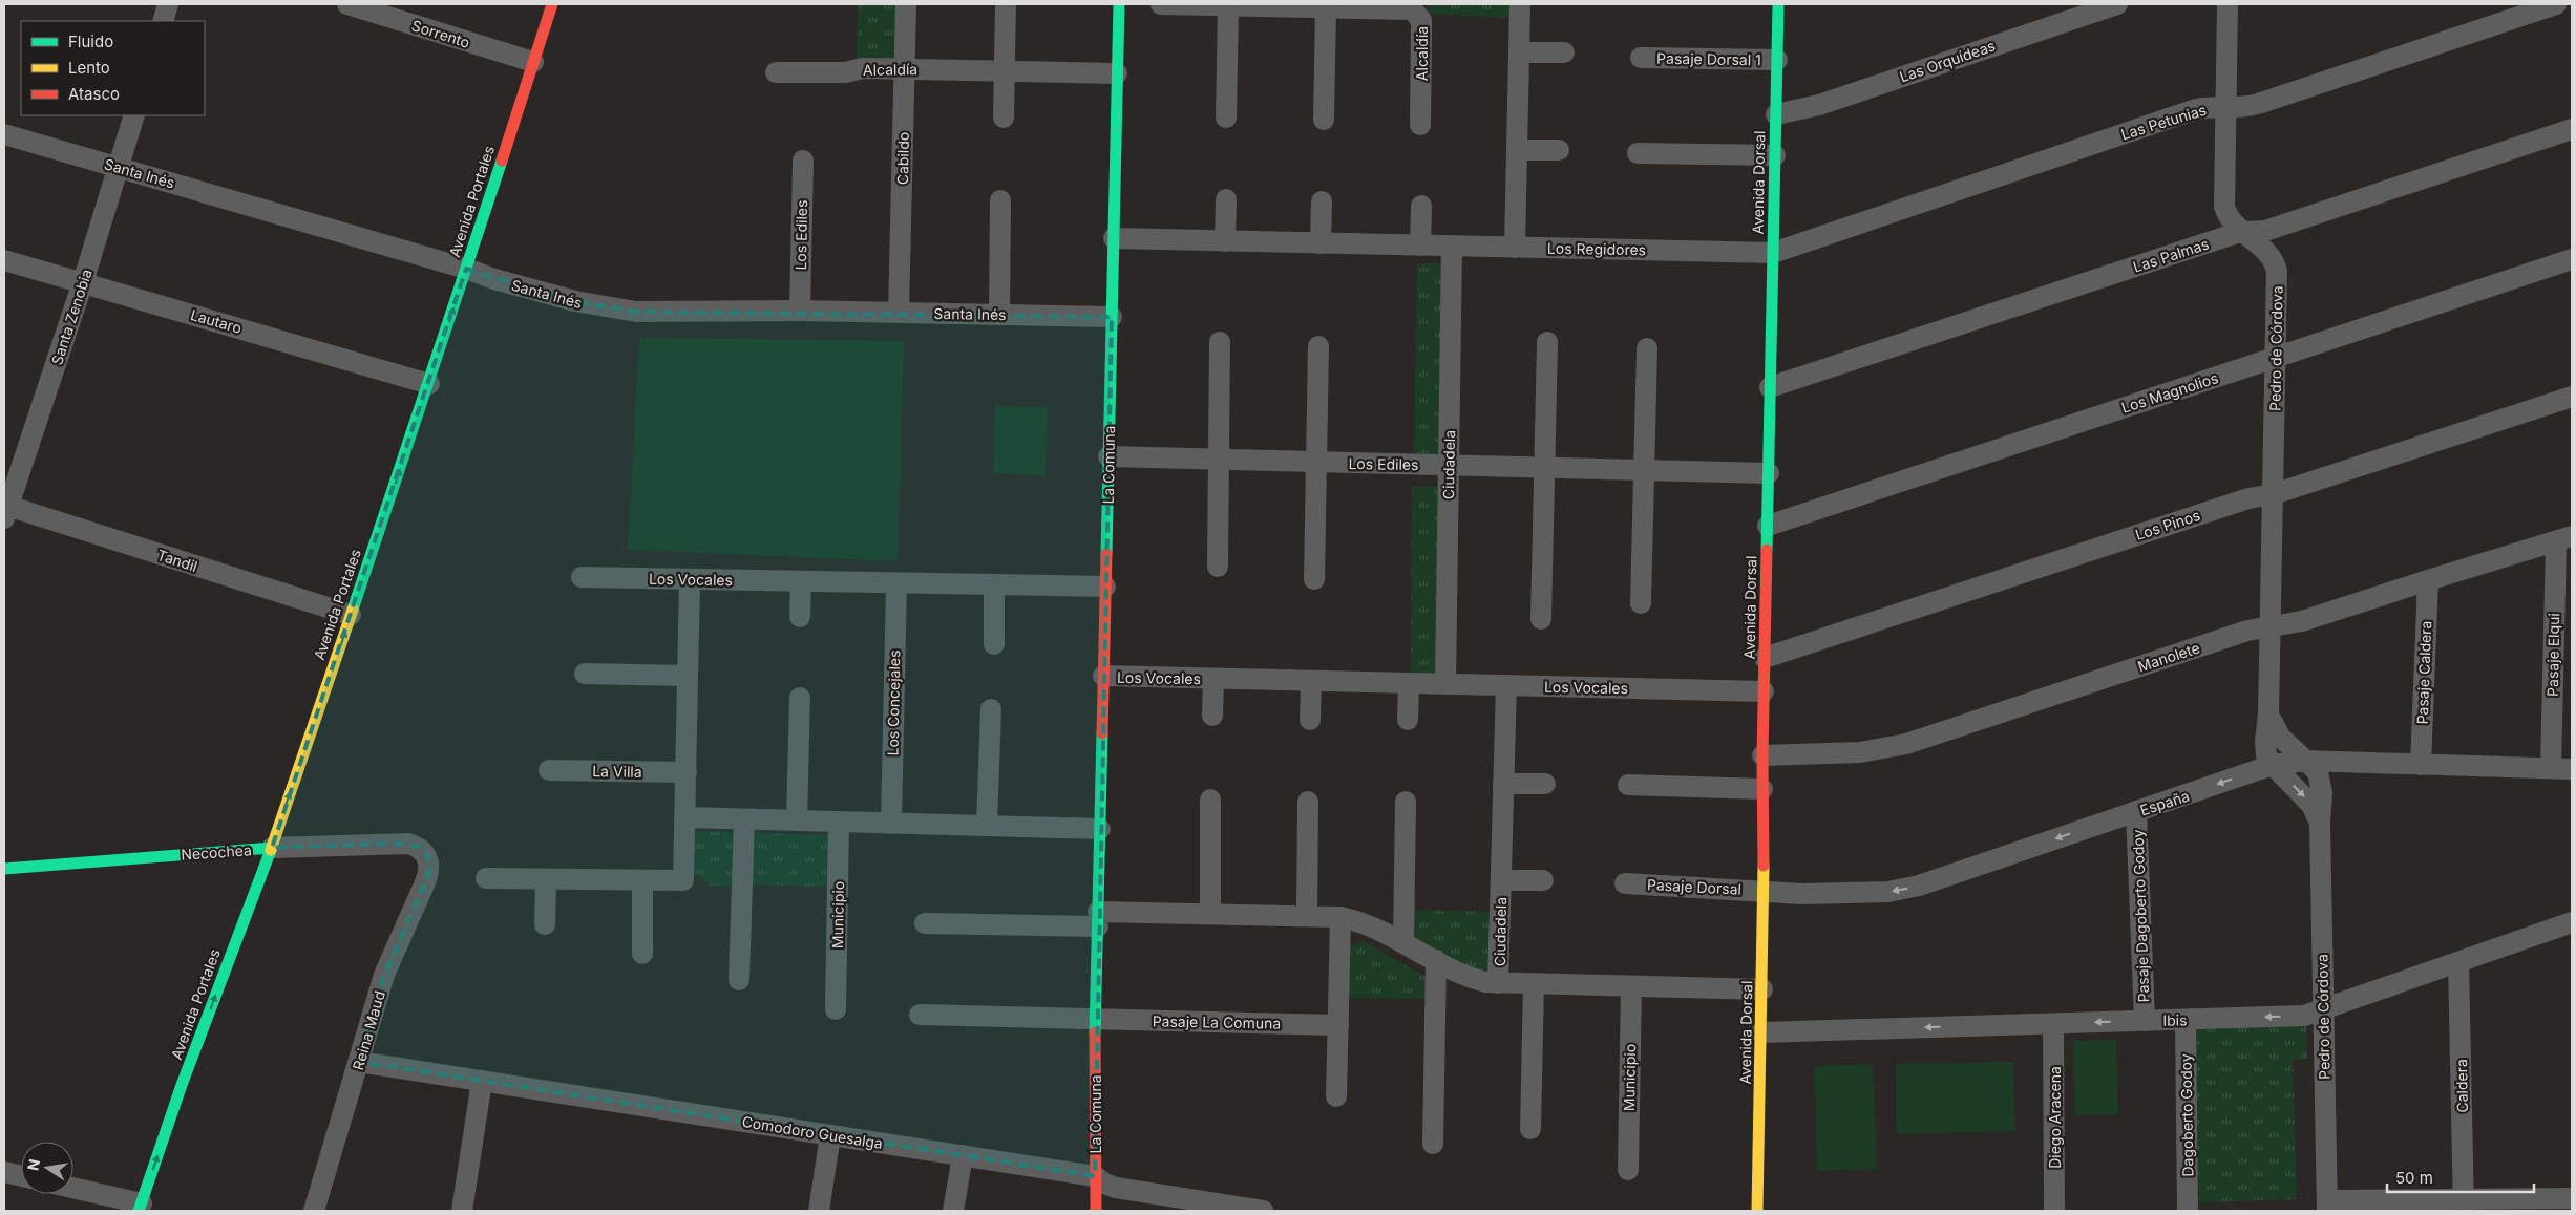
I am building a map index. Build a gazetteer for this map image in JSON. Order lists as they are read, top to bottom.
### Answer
{
  "streets": {
    "street": [
      "Sorrento",
      "Alcaldía",
      "Pasaje Dorsal 1",
      "Las Orquídeas",
      "Las Petunias",
      "Cabildo",
      "Santa Inés",
      "Avenida Dorsal",
      "Avenida Portales",
      "Los Ediles",
      "Los Regidores",
      "Las Palmas",
      "Santa Zenobia",
      "Lautaro",
      "Pedro de Córdova",
      "Los Magnolios",
      "La Comuna",
      "Ciudadela",
      "Los Pinos",
      "Tandil",
      "Los Vocales",
      "Pasaje Elqui",
      "Manolete",
      "Pasaje Caldera",
      "Los Concejales",
      "La Villa",
      "España",
      "Necochea",
      "Pasaje Dorsal",
      "Municipio",
      "Pasaje Dagoberto Godoy",
      "Ibis",
      "Pasaje La Comuna",
      "Reina Maud",
      "Caldera",
      "Dagoberto Godoy",
      "Diego Aracena",
      "Comodoro Guesalga"
    ]
  },
  "crossings": [
    ["Sorrento", "Avenida Portales"],
    ["Alcaldía", "Cabildo"],
    ["Alcaldía", "La Comuna"],
    ["Pasaje Dorsal 1", "Avenida Dorsal"],
    ["Las Orquídeas", "Avenida Dorsal"],
    ["Las Petunias", "Avenida Dorsal"],
    ["Las Petunias", "Los Regidores"],
    ["Las Petunias", "Pedro de Córdova"],
    ["Cabildo", "Santa Inés"],
    ["Santa Inés", "Avenida Portales"],
    ["Santa Inés", "Los Ediles"],
    ["Santa Inés", "Santa Zenobia"],
    ["Santa Inés", "La Comuna"],
    ["Avenida Dorsal", "Los Ediles"],
    ["Avenida Dorsal", "Los Regidores"],
    ["Avenida Dorsal", "Las Palmas"],
    ["Avenida Dorsal", "Los Magnolios"],
    ["Avenida Dorsal", "Los Pinos"],
    ["Avenida Dorsal", "Los Vocales"],
    ["Avenida Dorsal", "Manolete"],
    ["Avenida Dorsal", "España"],
    ["Avenida Dorsal", "Pasaje Dorsal"],
    ["Avenida Dorsal", "Ibis"],
    ["Avenida Portales", "Lautaro"],
    ["Avenida Portales", "Tandil"],
    ["Avenida Portales", "Necochea"],
    ["Los Ediles", "La Comuna"],
    ["Los Ediles", "Ciudadela"],
    ["Los Regidores", "La Comuna"],
    ["Los Regidores", "Ciudadela"],
    ["Las Palmas", "Pedro de Córdova"],
    ["Santa Zenobia", "Lautaro"],
    ["Santa Zenobia", "Tandil"],
    ["Pedro de Córdova", "Los Magnolios"],
    ["Pedro de Córdova", "Los Pinos"],
    ["Pedro de Córdova", "Manolete"],
    ["Pedro de Córdova", "España"],
    ["Pedro de Córdova", "Ibis"],
    ["La Comuna", "Los Vocales"],
    ["La Comuna", "Pasaje La Comuna"],
    ["La Comuna", "Comodoro Guesalga"],
    ["Ciudadela", "Los Vocales"],
    ["Los Vocales", "Los Concejales"],
    ["Pasaje Elqui", "Manolete"],
    ["Pasaje Elqui", "España"],
    ["Manolete", "Pasaje Caldera"],
    ["Pasaje Caldera", "España"],
    ["España", "Pasaje Dorsal"],
    ["España", "Pasaje Dagoberto Godoy"],
    ["Necochea", "Reina Maud"],
    ["Pasaje Dagoberto Godoy", "Ibis"],
    ["Ibis", "Caldera"],
    ["Ibis", "Dagoberto Godoy"],
    ["Ibis", "Diego Aracena"],
    ["Reina Maud", "Comodoro Guesalga"]
  ],
  "one_way": ["Avenida Portales", "España", "Ibis"],
  "legend": ["Fluido", "Lento", "Atasco"],
  "scale_bar": "50 m",
  "north": "left"
}
